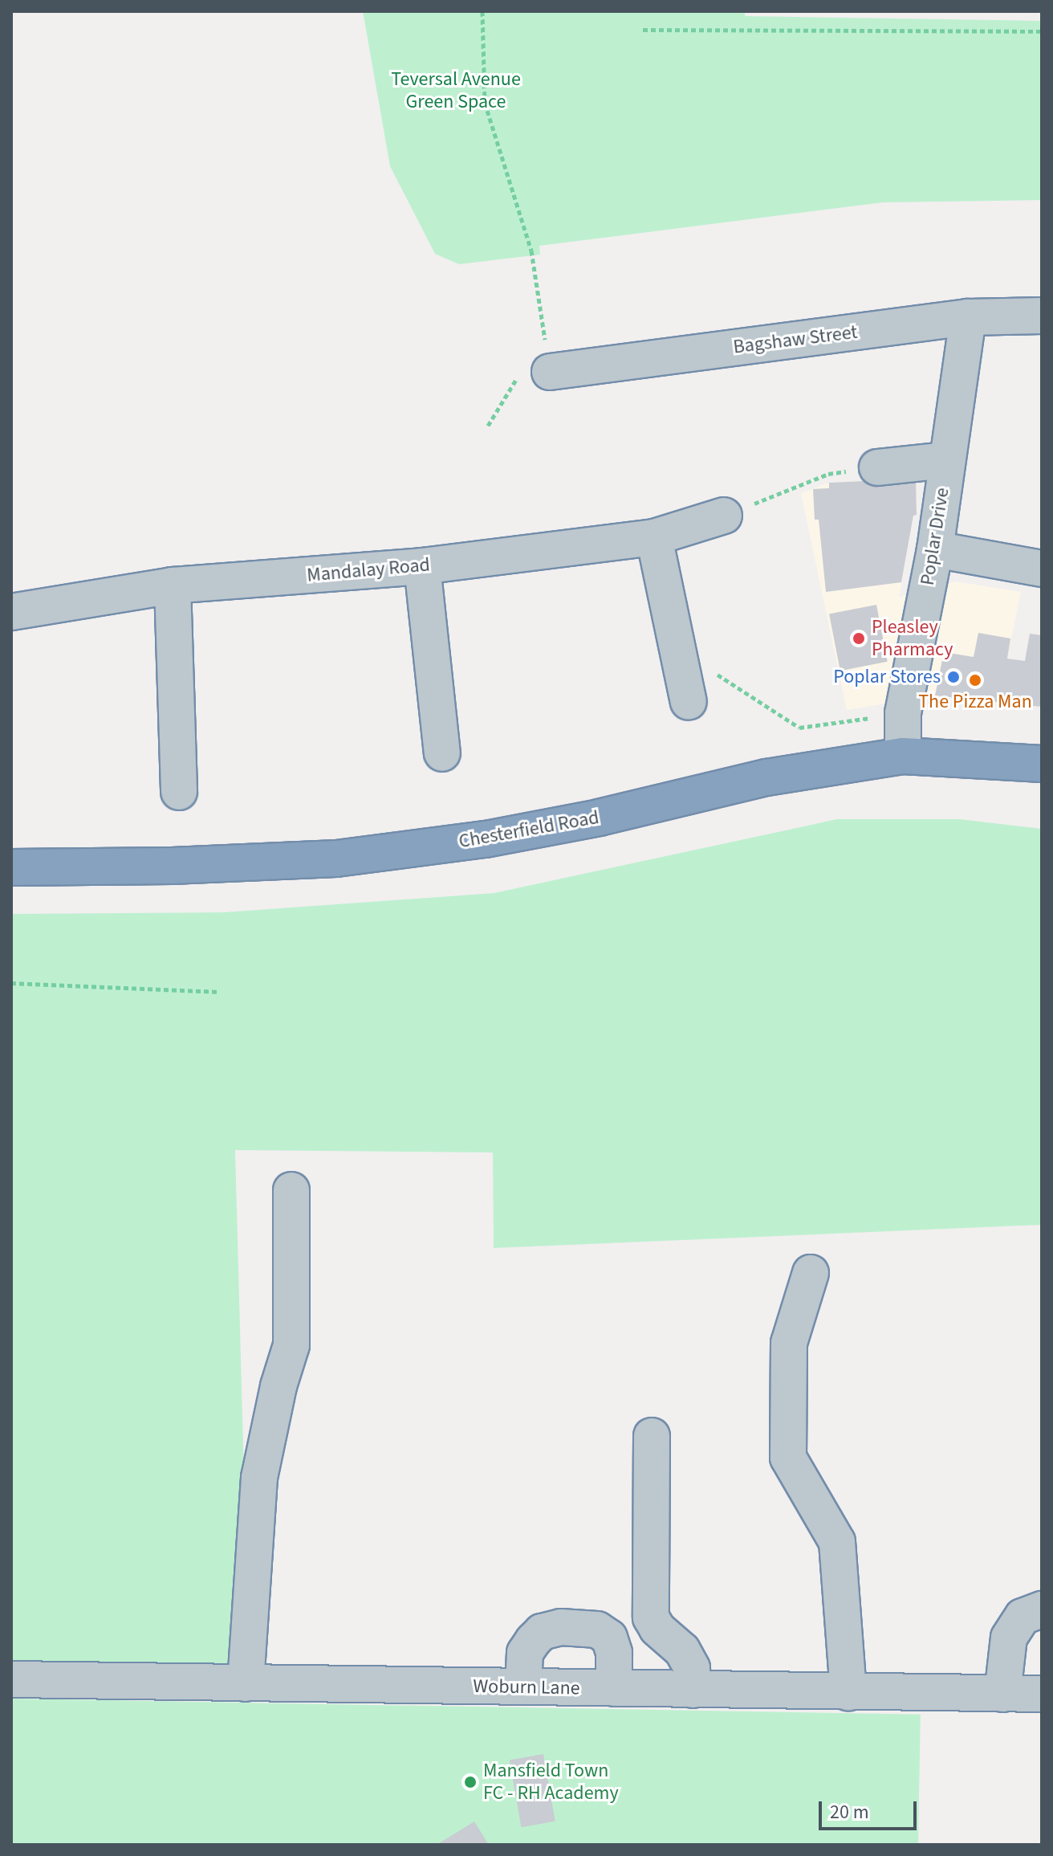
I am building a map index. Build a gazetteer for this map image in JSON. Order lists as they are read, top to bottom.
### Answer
{
  "streets": {
    "highway": ["Chesterfield Road"],
    "street": [
      "Bagshaw Street",
      "Poplar Drive",
      "Mandalay Road",
      "Woburn Lane"
    ]
  },
  "crossings": [
    ["Bagshaw Street", "Poplar Drive"],
    ["Poplar Drive", "Chesterfield Road"]
  ],
  "parks": ["Teversal Avenue Green Space"],
  "places": [
    "Pleasley Pharmacy",
    "Poplar Stores",
    "The Pizza Man",
    "Mansfield Town FC - RH Academy"
  ],
  "scale_bar": "20 m"
}
